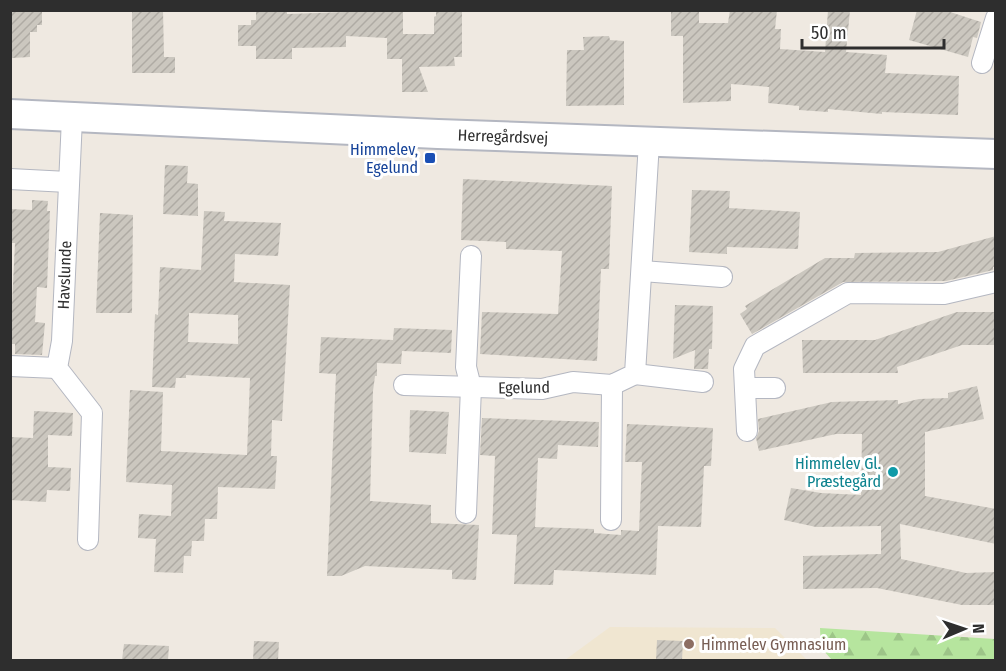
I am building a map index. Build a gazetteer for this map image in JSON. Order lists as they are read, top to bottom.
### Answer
{
  "streets": {
    "street": ["Herregårdsvej", "Havslunde", "Egelund"]
  },
  "crossings": [
    ["Herregårdsvej", "Havslunde"]
  ],
  "places": {
    "transit": ["Himmelev, Egelund"],
    "other": ["Himmelev Gl. Præstegård", "Himmelev Gymnasium"]
  },
  "scale_bar": "50 m",
  "north": "right"
}
